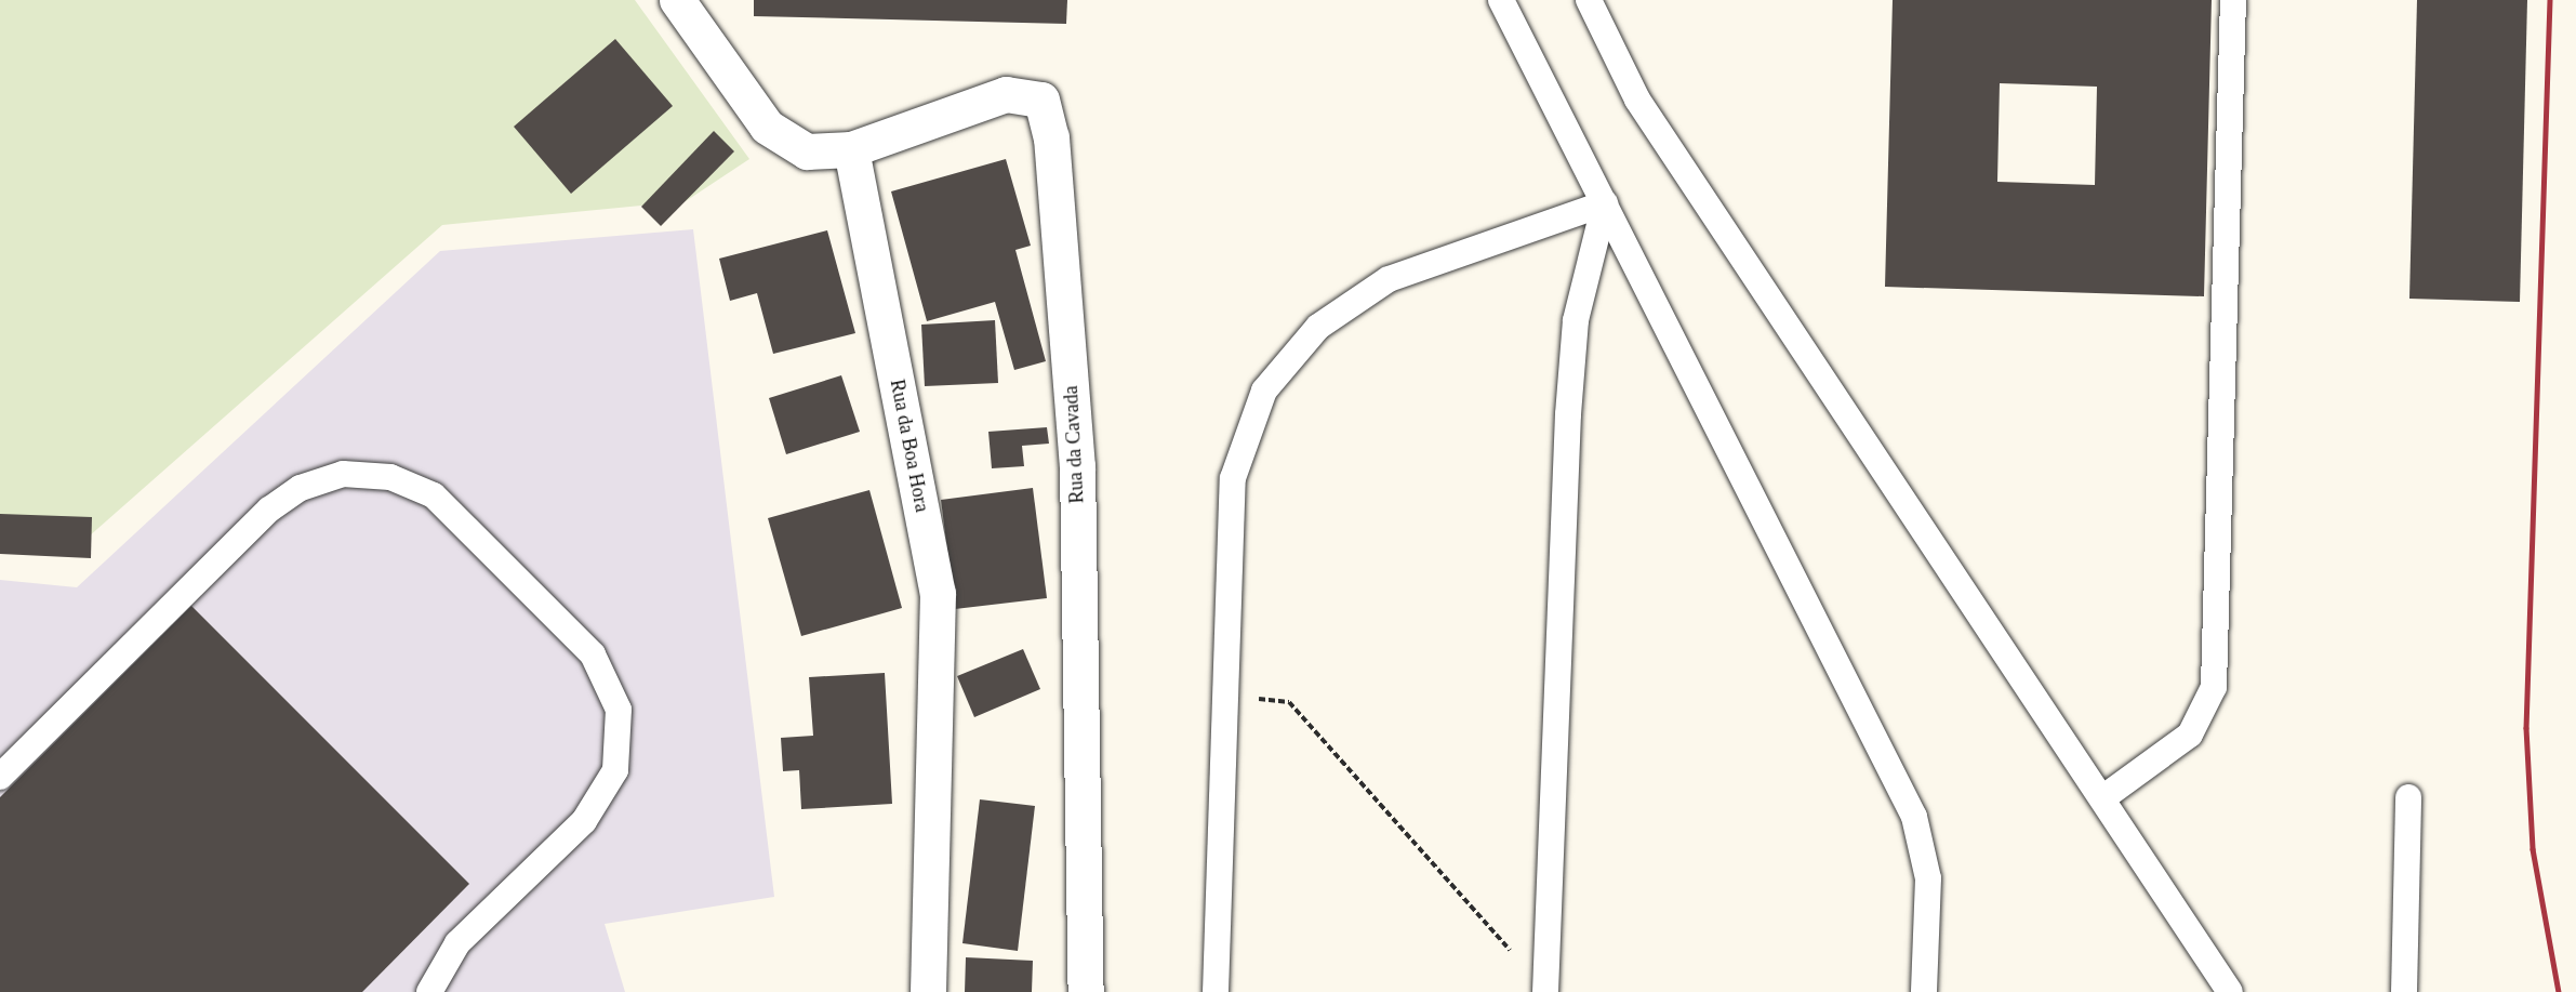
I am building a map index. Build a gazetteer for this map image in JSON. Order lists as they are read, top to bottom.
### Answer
{
  "streets": {
    "street": ["Rua da Cavada", "Rua da Boa Hora"]
  },
  "crossings": [
    ["Rua da Cavada", "Rua da Boa Hora"]
  ]
}
